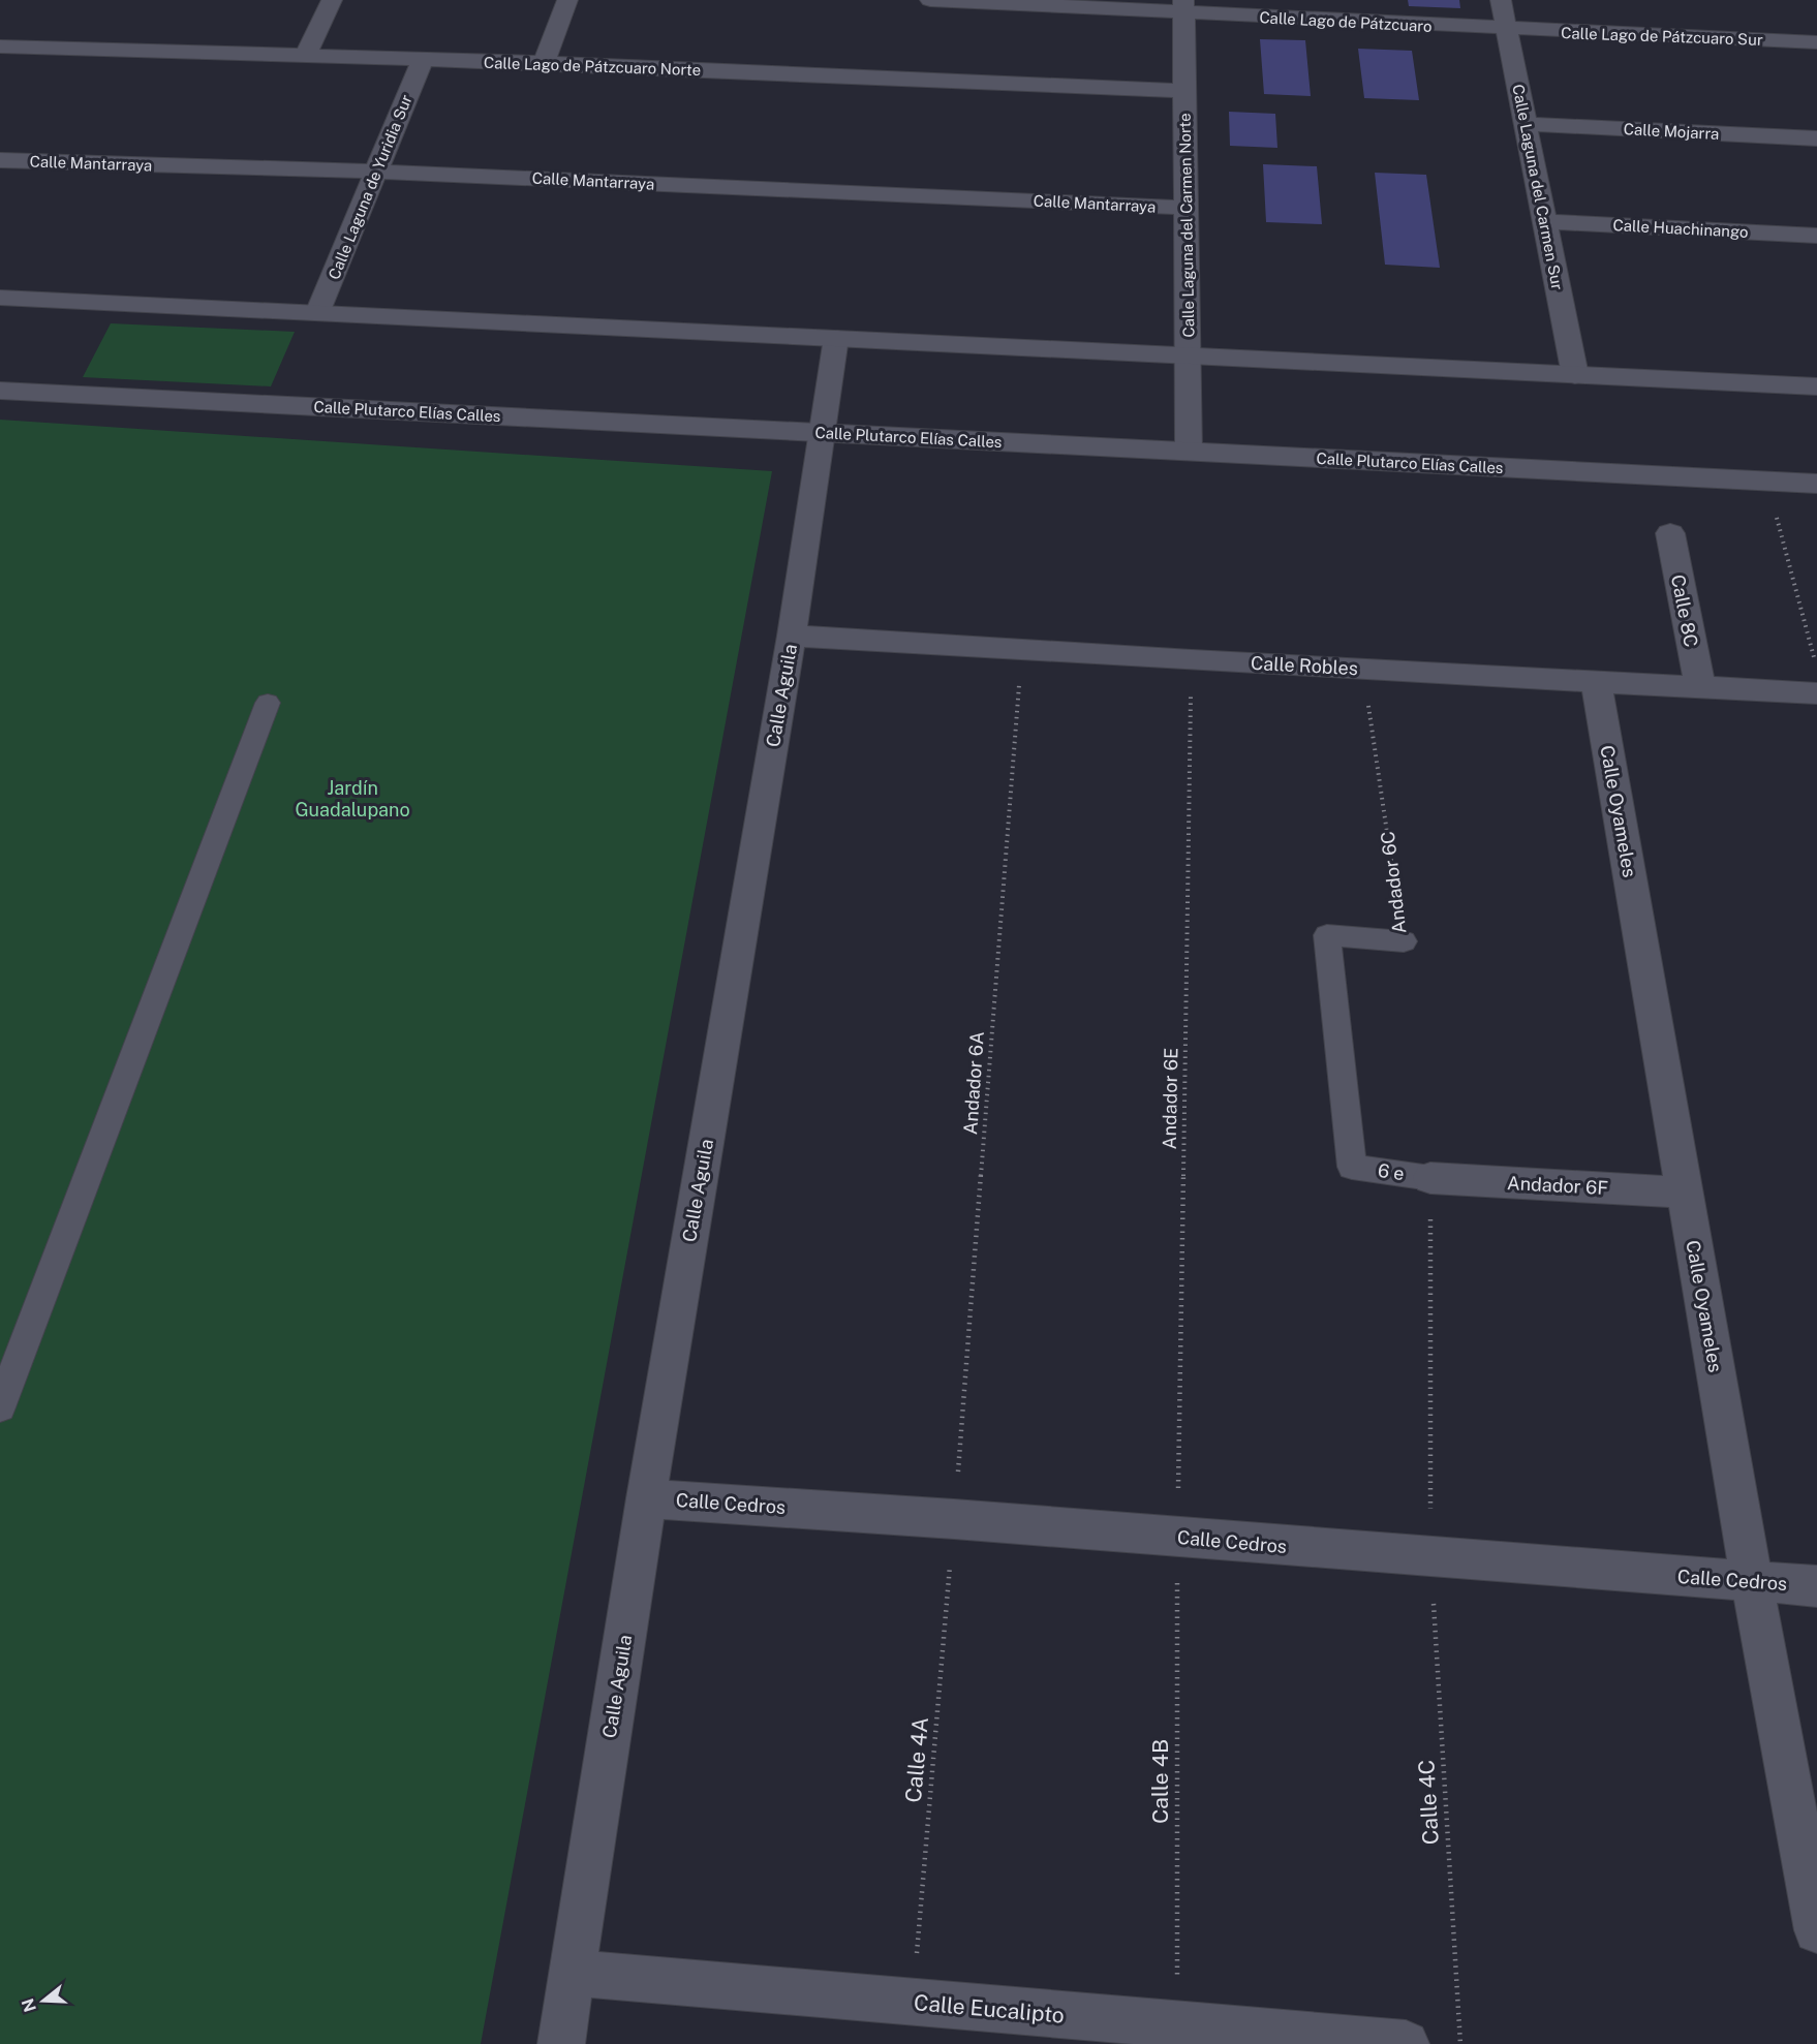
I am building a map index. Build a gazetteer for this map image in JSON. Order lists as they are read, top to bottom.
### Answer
{
  "streets": {
    "street": [
      "Calle Lago de Pátzcuaro",
      "Calle Lago de Pátzcuaro Sur",
      "Calle Lago de Pátzcuaro Norte",
      "Calle Mojarra",
      "Calle Mantarraya",
      "Calle Laguna de Yuridia Sur",
      "Calle Laguna del Carmen Sur",
      "Calle Laguna del Carmen Norte",
      "Calle Huachinango",
      "Calle Plutarco Elías Calles",
      "Calle 8C",
      "Calle Robles",
      "Calle Aguila",
      "Calle Oyameles",
      "Andador 6F",
      "Calle Cedros",
      "Calle Eucalipto"
    ],
    "lane": ["Andador 6C", "6 e"],
    "path": [
      "Andador 6A",
      "Andador 6E",
      "Calle 4A",
      "Calle 4B",
      "Calle 4C"
    ]
  },
  "crossings": [
    ["Calle Lago de Pátzcuaro", "Calle Lago de Pátzcuaro Sur"],
    ["Calle Lago de Pátzcuaro", "Calle Laguna del Carmen Sur"],
    ["Calle Lago de Pátzcuaro", "Calle Laguna del Carmen Norte"],
    ["Calle Lago de Pátzcuaro Sur", "Calle Laguna del Carmen Sur"],
    ["Calle Lago de Pátzcuaro Norte", "Calle Laguna de Yuridia Sur"],
    ["Calle Lago de Pátzcuaro Norte", "Calle Laguna del Carmen Norte"],
    ["Calle Mojarra", "Calle Laguna del Carmen Sur"],
    ["Calle Mantarraya", "Calle Laguna de Yuridia Sur"],
    ["Calle Mantarraya", "Calle Laguna del Carmen Norte"],
    ["Calle Laguna del Carmen Sur", "Calle Huachinango"],
    ["Calle Laguna del Carmen Norte", "Calle Plutarco Elías Calles"],
    ["Calle Plutarco Elías Calles", "Calle Aguila"],
    ["Calle 8C", "Calle Robles"],
    ["Calle Robles", "Calle Aguila"],
    ["Calle Robles", "Calle Oyameles"],
    ["Calle Robles", "Andador 6C"],
    ["Calle Robles", "Andador 6A"],
    ["Calle Robles", "Andador 6E"],
    ["Calle Aguila", "Calle Cedros"],
    ["Calle Aguila", "Calle Eucalipto"],
    ["Calle Oyameles", "Andador 6F"],
    ["Calle Oyameles", "Calle Cedros"],
    ["Andador 6C", "6 e"],
    ["Andador 6A", "Calle Cedros"],
    ["Andador 6A", "Calle 4A"],
    ["Andador 6E", "Calle Cedros"],
    ["Andador 6E", "Calle 4B"],
    ["6 e", "Andador 6F"],
    ["Calle Cedros", "Calle 4A"],
    ["Calle Cedros", "Calle 4B"],
    ["Calle Cedros", "Calle 4C"],
    ["Calle 4A", "Calle Eucalipto"],
    ["Calle 4B", "Calle Eucalipto"]
  ],
  "parks": ["Jardín Guadalupano"],
  "north": "left"
}
